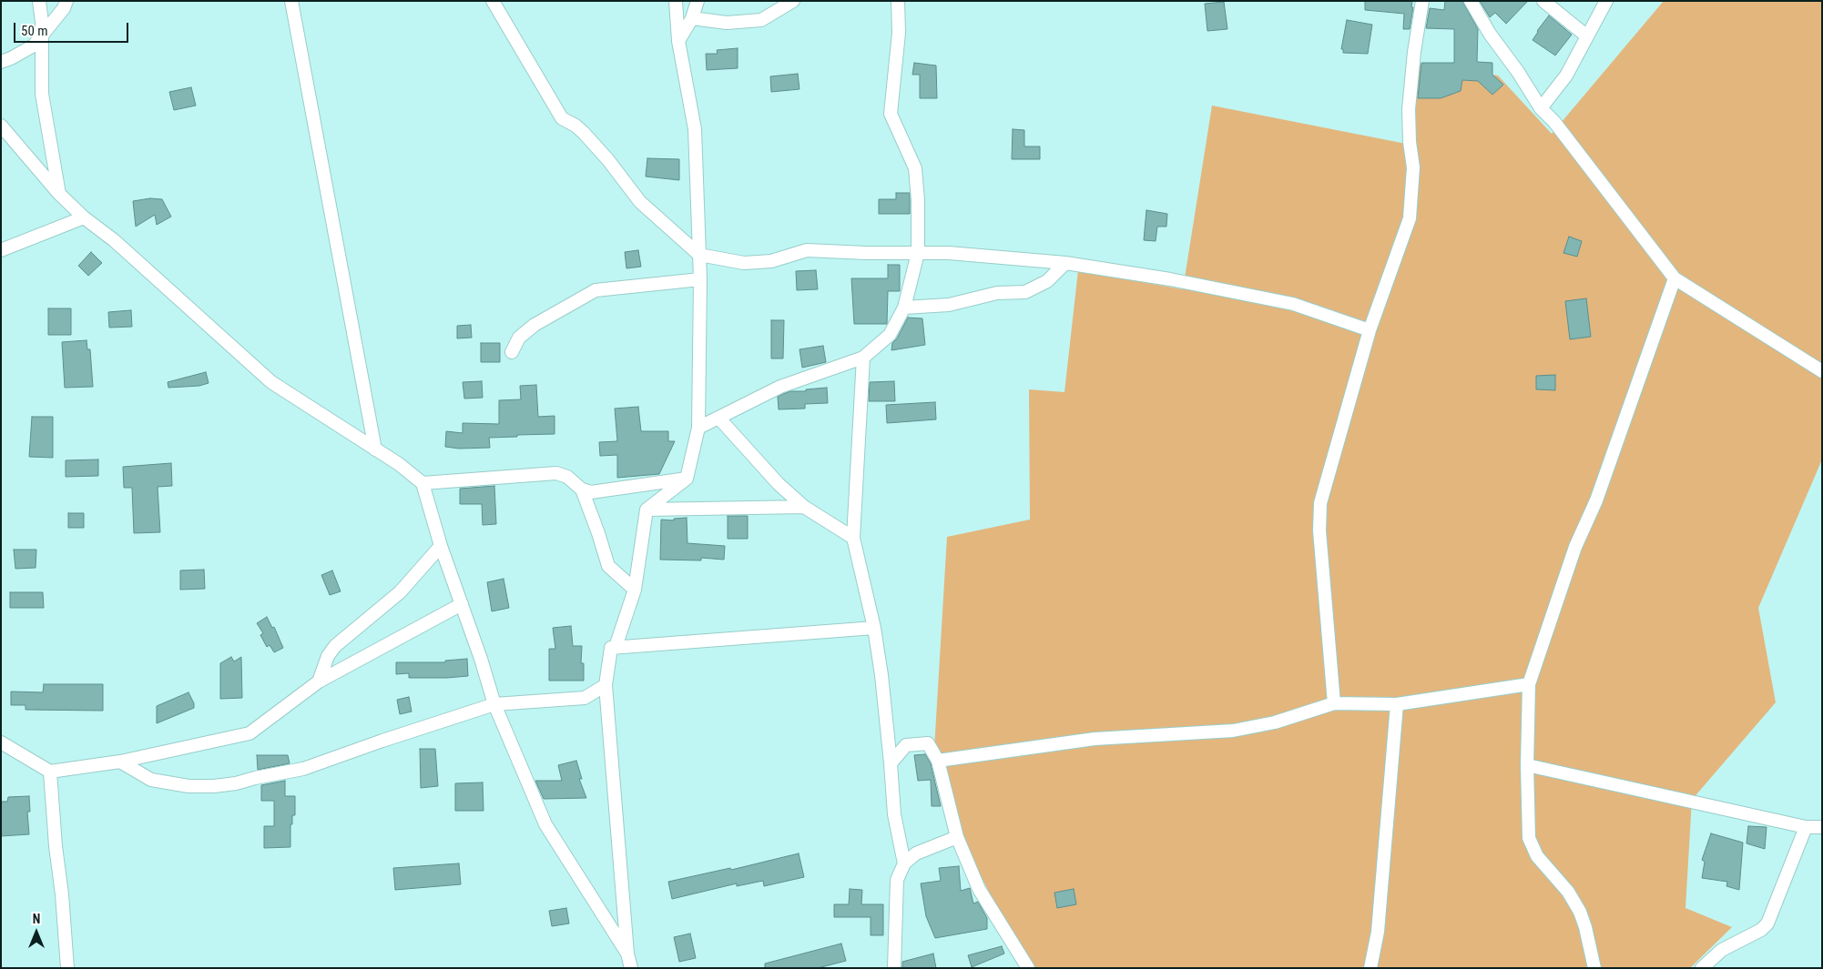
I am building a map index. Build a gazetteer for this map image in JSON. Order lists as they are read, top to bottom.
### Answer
{
  "scale_bar": "50 m",
  "north": "top"
}
